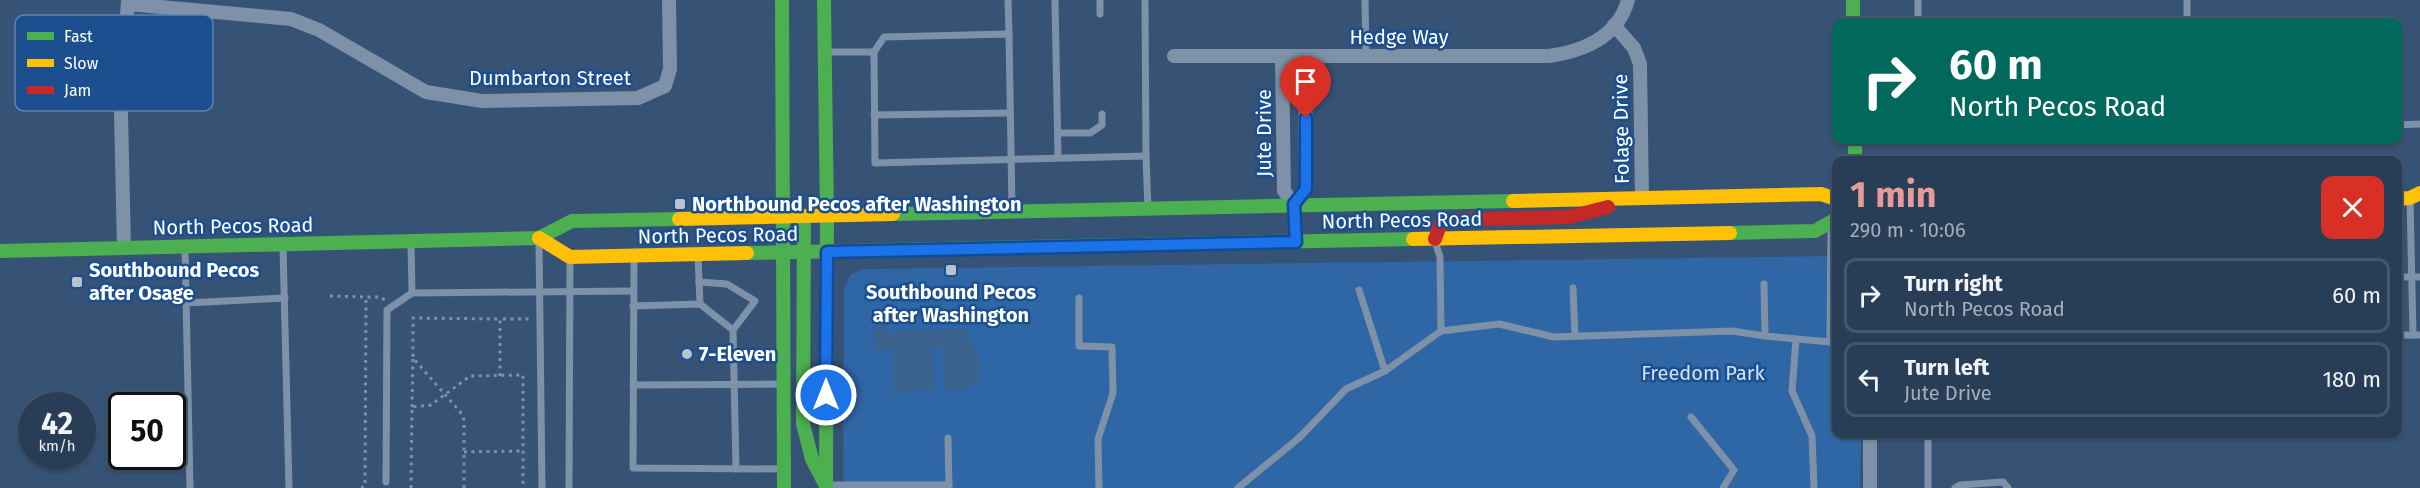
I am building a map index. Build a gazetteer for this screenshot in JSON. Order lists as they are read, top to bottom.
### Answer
{
  "streets": {
    "main road": ["North Pecos Road"],
    "street": [
      "Hedge Way",
      "Dumbarton Street",
      "Folage Drive",
      "Jute Drive"
    ]
  },
  "crossings": [
    ["Hedge Way", "Folage Drive"],
    ["Hedge Way", "Jute Drive"],
    ["Folage Drive", "North Pecos Road"],
    ["Jute Drive", "North Pecos Road"]
  ],
  "parks": ["Freedom Park"],
  "places": {
    "transit": ["Northbound Pecos after Washington", "Southbound Pecos after Washington", "Southbound Pecos after Osage"],
    "other": ["7-Eleven"]
  },
  "legend": ["Fast", "Slow", "Jam"],
  "page": {
    "turn": ["60 m", "North Pecos Road"],
    "heading": ["1 min", "290 m · 10:06"],
    "list": [
      {
        "name": "Turn right",
        "note": "North Pecos Road",
        "value": "60 m"
      },
      {
        "name": "Turn left",
        "note": "Jute Drive",
        "value": "180 m"
      }
    ],
    "speed": "42 km/h",
    "limit": "50"
  }
}
